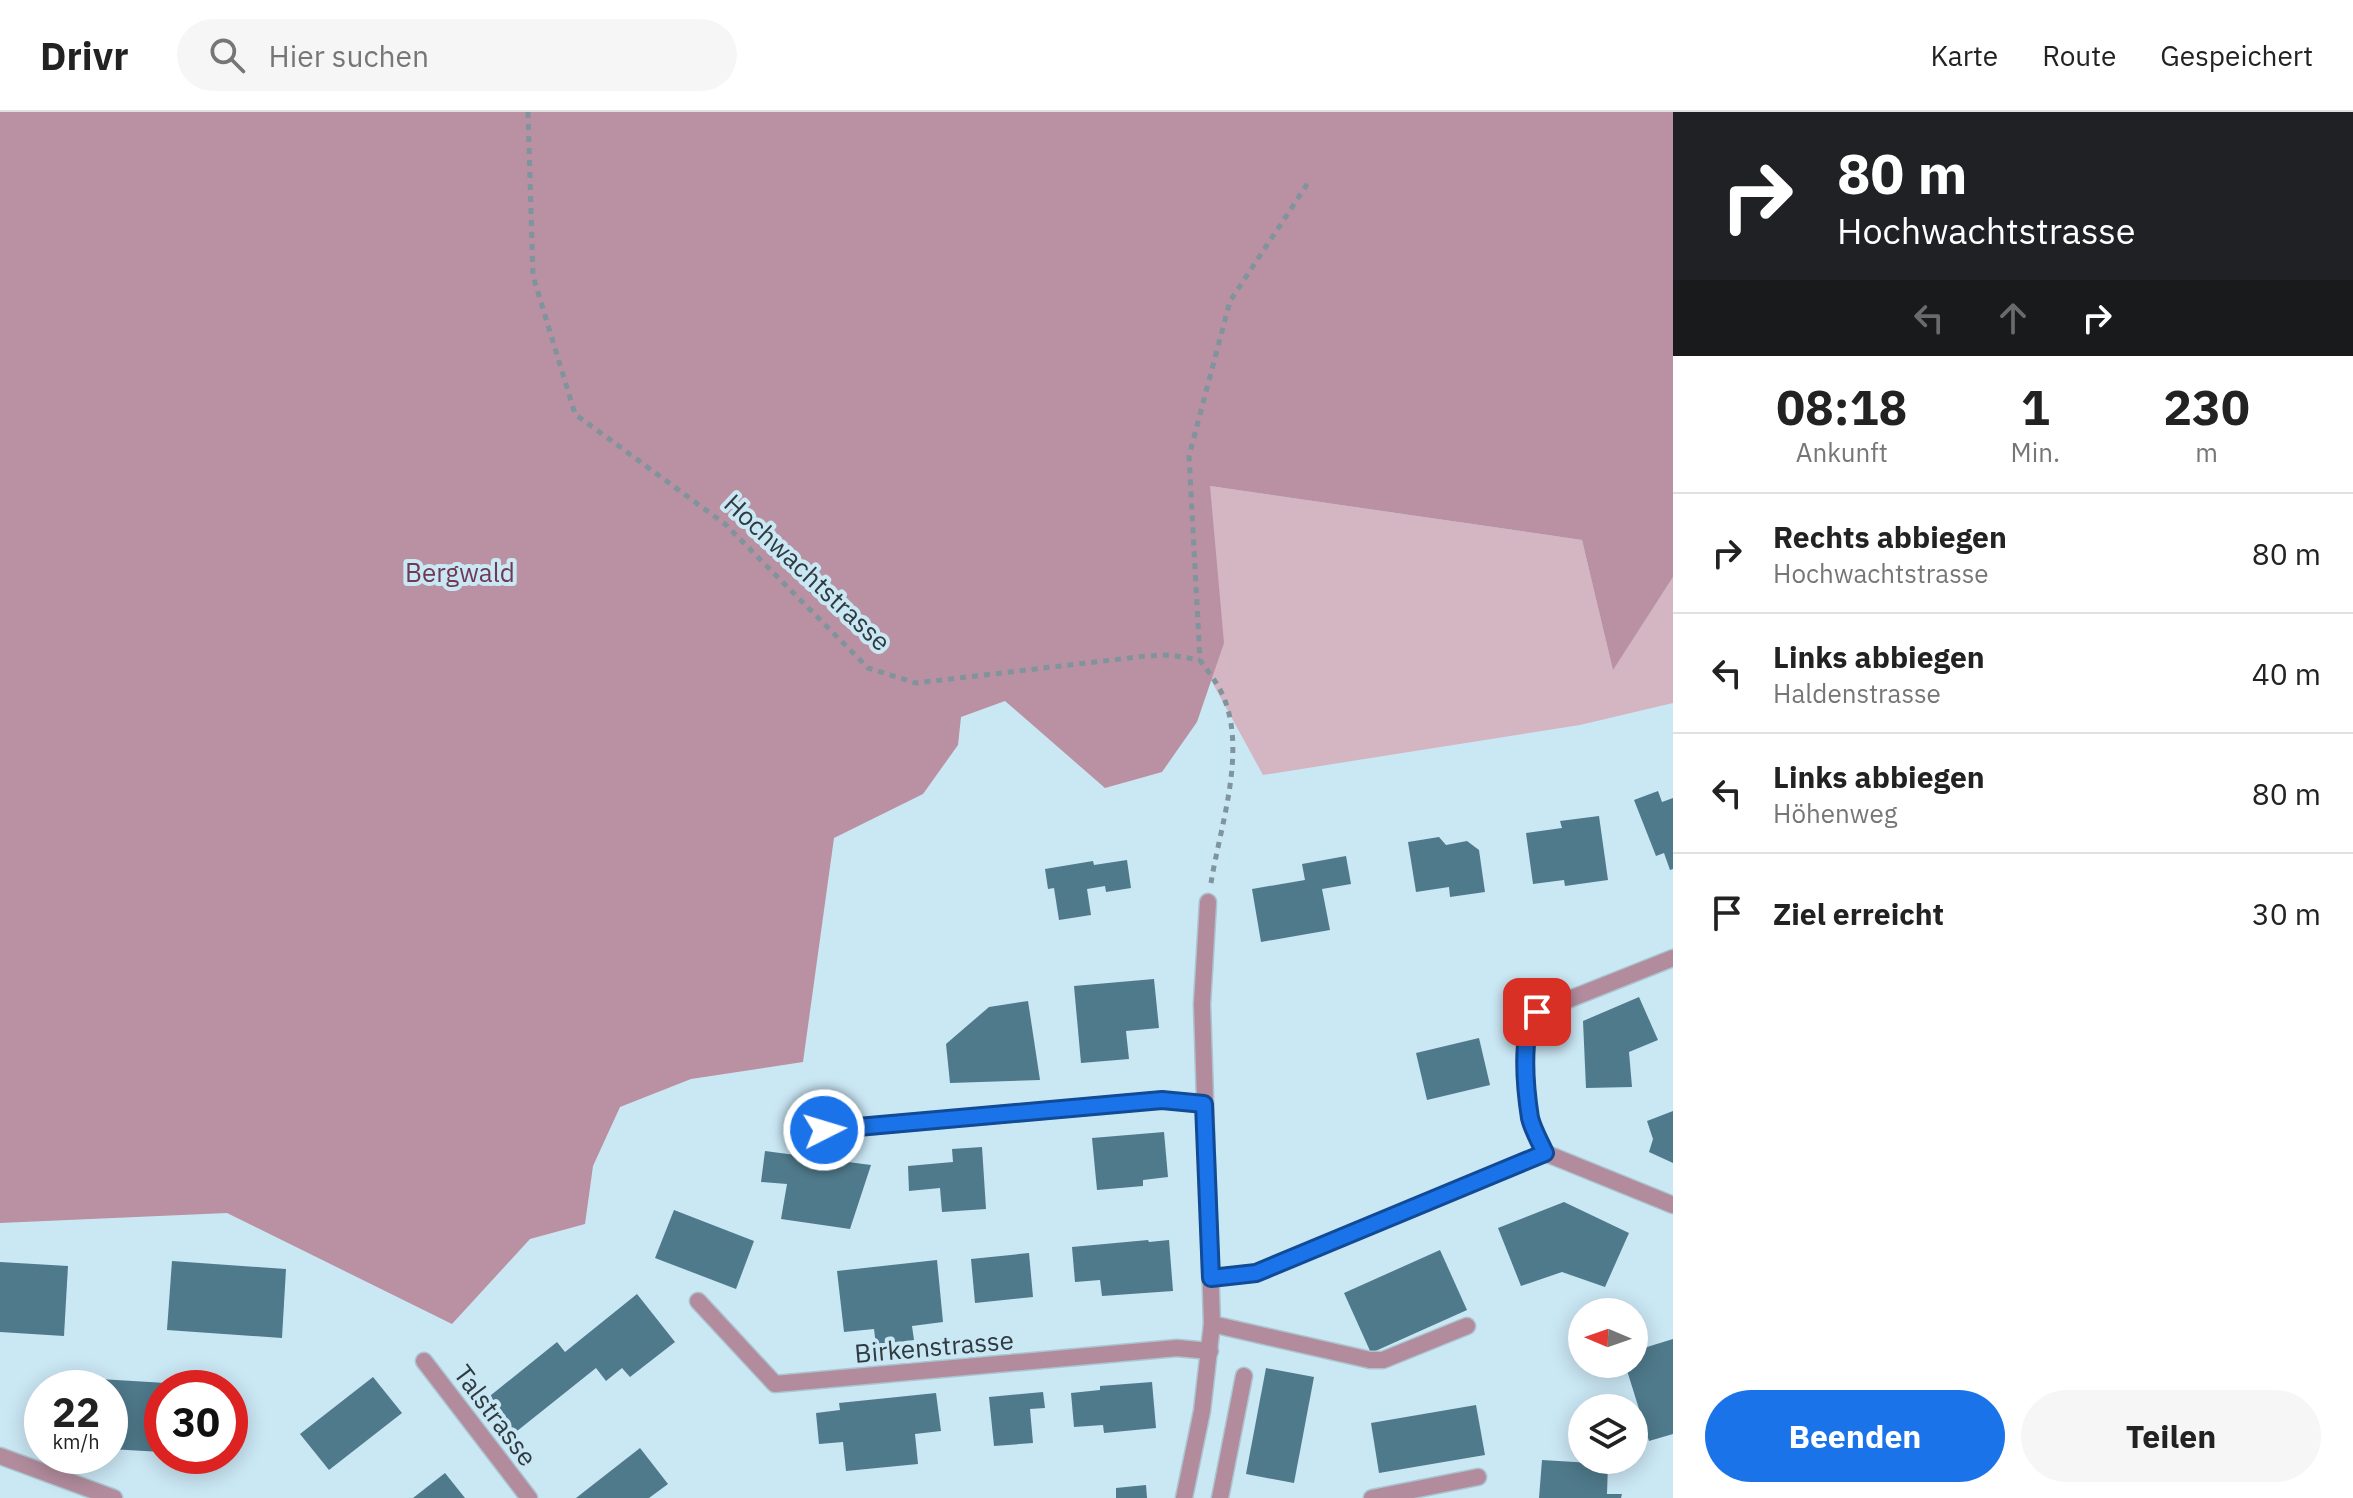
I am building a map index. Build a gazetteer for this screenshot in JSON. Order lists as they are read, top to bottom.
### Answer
{
  "streets": {
    "street": ["Birkenstrasse", "Talstrasse"],
    "path": ["Hochwachtstrasse"]
  },
  "parks": ["Bergwald"],
  "north": "left",
  "page": {
    "header": "Drivr",
    "search": "Hier suchen",
    "nav": ["Karte", "Route", "Gespeichert"],
    "turn": ["80 m", "Hochwachtstrasse"],
    "eta": [
      "08:18",
      "Ankunft",
      "1",
      "Min.",
      "230",
      "m"
    ],
    "list": [
      {
        "name": "Rechts abbiegen",
        "note": "Hochwachtstrasse",
        "value": "80 m"
      },
      {
        "name": "Links abbiegen",
        "note": "Haldenstrasse",
        "value": "40 m"
      },
      {
        "name": "Links abbiegen",
        "note": "Höhenweg",
        "value": "80 m"
      },
      {
        "name": "Ziel erreicht",
        "value": "30 m"
      }
    ],
    "speed": "22 km/h",
    "limit": "30",
    "buttons": ["Beenden", "Teilen"]
  }
}
